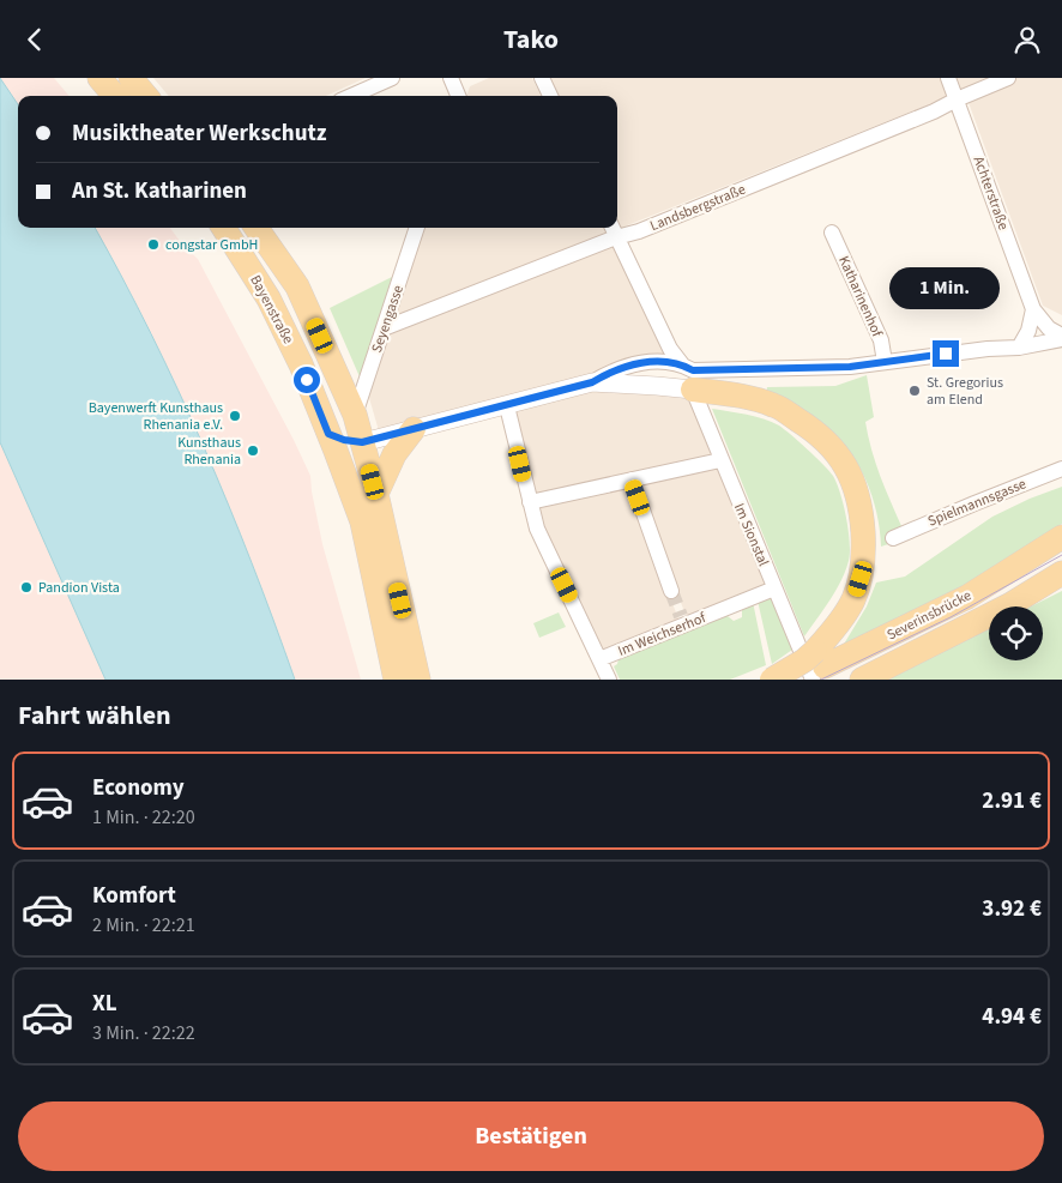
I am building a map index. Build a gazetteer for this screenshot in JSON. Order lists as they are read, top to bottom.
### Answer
{
  "streets": {
    "main road": ["Bayenstraße", "Severinsbrücke"],
    "street": [
      "Achterstraße",
      "Landsbergstraße",
      "Katharinenhof",
      "Seyengasse",
      "Spielmannsgasse",
      "Im Sionstal",
      "Im Weichserhof"
    ]
  },
  "crossings": [
    ["Achterstraße", "Landsbergstraße"],
    ["Landsbergstraße", "Seyengasse"],
    ["Bayenstraße", "Seyengasse"],
    ["Im Sionstal", "Severinsbrücke"],
    ["Im Sionstal", "Im Weichserhof"]
  ],
  "places": [
    "congstar GmbH",
    "St. Gregorius am Elend",
    "Bayenwerft Kunsthaus Rhenania e.V.",
    "Kunsthaus Rhenania",
    "Pandion Vista"
  ],
  "page": {
    "header": "Tako",
    "banner": ["Musiktheater Werkschutz", "An St. Katharinen"],
    "bubble": "1 Min.",
    "heading": "Fahrt wählen",
    "list": [
      {
        "name": "Economy",
        "note": "1 Min. · 22:20",
        "value": "2.91 €"
      },
      {
        "name": "Komfort",
        "note": "2 Min. · 22:21",
        "value": "3.92 €"
      },
      {
        "name": "XL",
        "note": "3 Min. · 22:22",
        "value": "4.94 €"
      }
    ],
    "buttons": "Bestätigen"
  }
}
